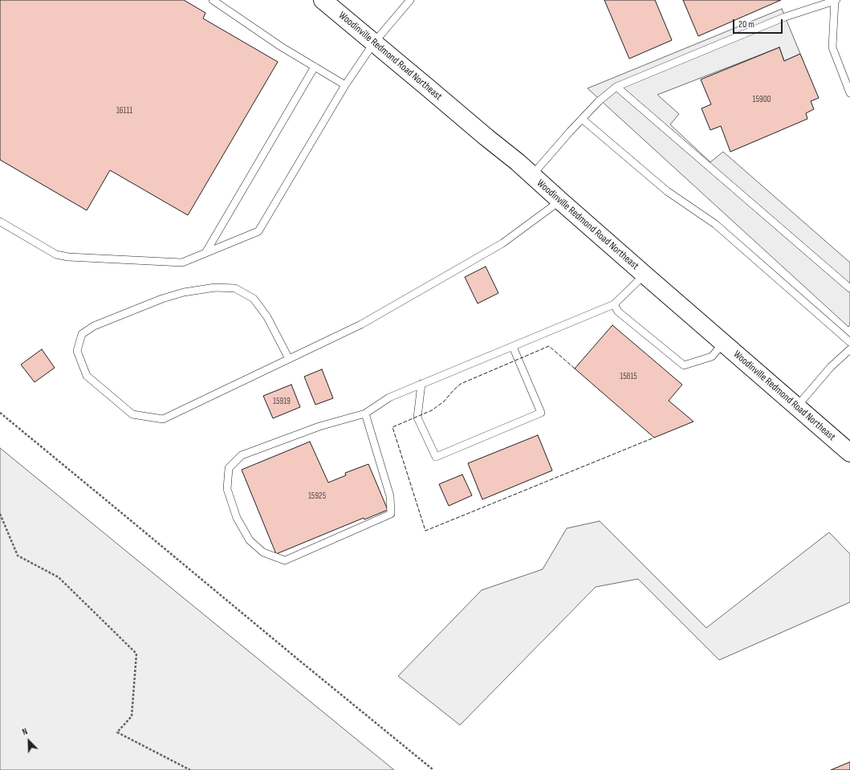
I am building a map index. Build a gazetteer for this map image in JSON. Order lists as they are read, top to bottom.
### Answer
{
  "streets": {
    "main road": ["Woodinville Redmond Road Northeast"]
  },
  "house_numbers": [
    "15900",
    "16111",
    "15815",
    "15919",
    "15925"
  ],
  "scale_bar": "20 m",
  "north": "top left"
}
